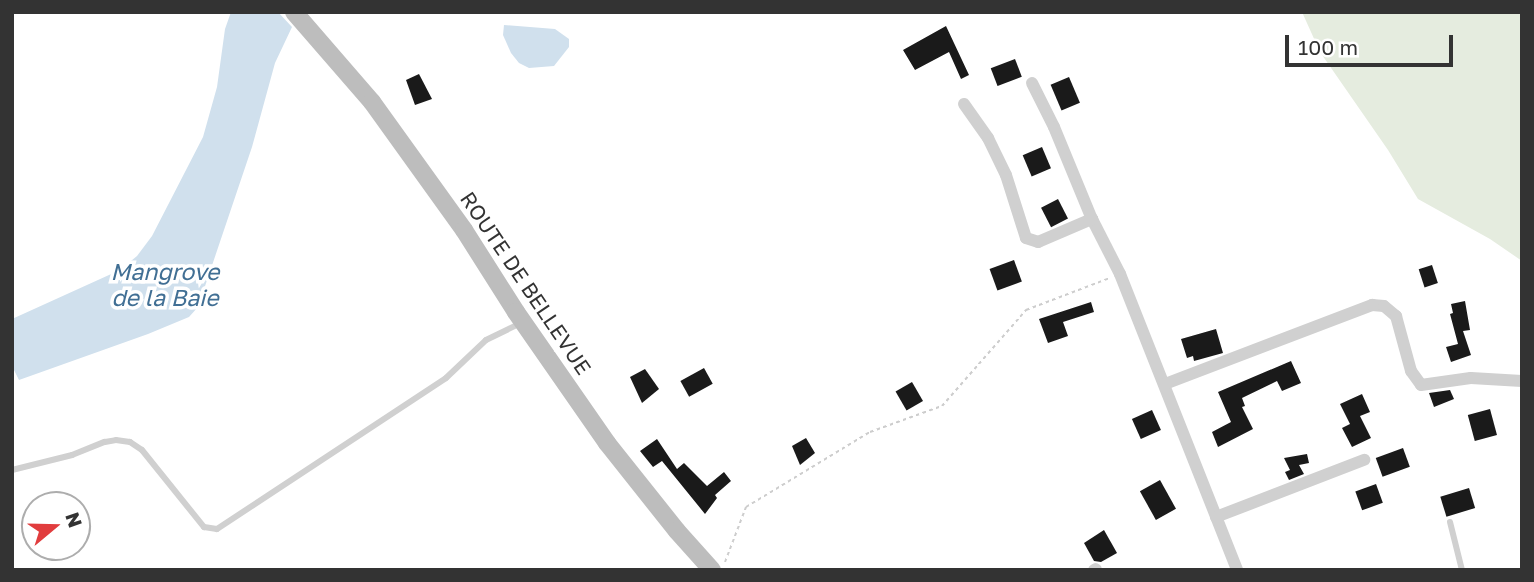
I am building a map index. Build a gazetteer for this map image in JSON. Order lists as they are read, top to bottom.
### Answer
{
  "streets": {
    "main road": ["ROUTE DE BELLEVUE"]
  },
  "water": ["Mangrove de la Baie"],
  "scale_bar": "100 m",
  "north": "right"
}
